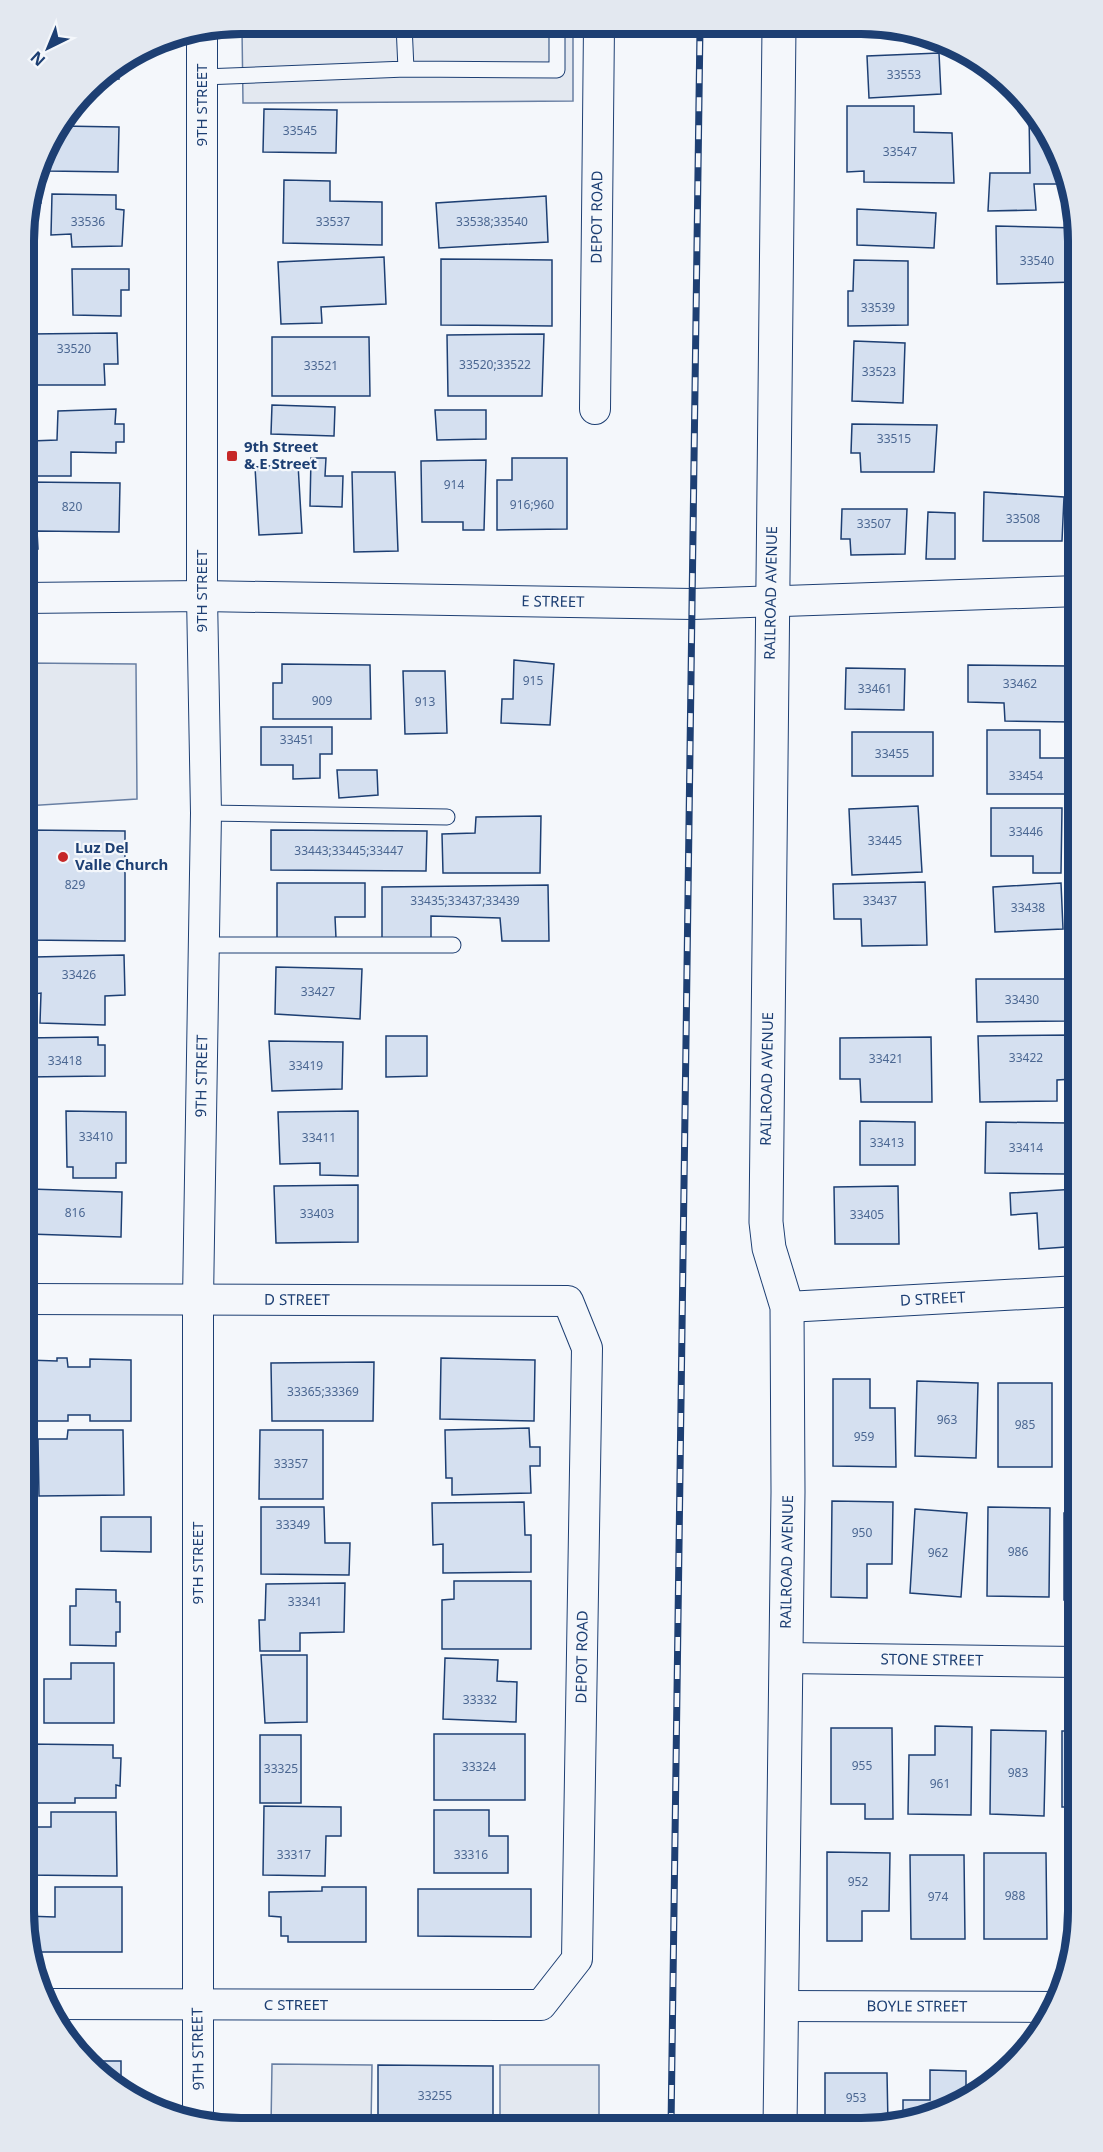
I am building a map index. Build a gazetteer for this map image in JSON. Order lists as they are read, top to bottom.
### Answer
{
  "streets": {
    "street": [
      "9TH STREET",
      "DEPOT ROAD",
      "RAILROAD AVENUE",
      "E STREET",
      "D STREET",
      "STONE STREET",
      "C STREET",
      "BOYLE STREET"
    ]
  },
  "crossings": [
    ["9TH STREET", "E STREET"],
    ["9TH STREET", "D STREET"],
    ["9TH STREET", "C STREET"],
    ["DEPOT ROAD", "D STREET"],
    ["DEPOT ROAD", "C STREET"],
    ["RAILROAD AVENUE", "E STREET"],
    ["RAILROAD AVENUE", "D STREET"],
    ["RAILROAD AVENUE", "STONE STREET"],
    ["RAILROAD AVENUE", "BOYLE STREET"]
  ],
  "places": {
    "transit": ["9th Street & E Street"],
    "other": ["Luz Del Valle Church"]
  },
  "house_numbers": [
    "33553",
    "33545",
    "33547",
    "33536",
    "33537",
    "33538;33540",
    "33540",
    "33539",
    "33520",
    "33520;33522",
    "33521",
    "33523",
    "33515",
    "914",
    "916;960",
    "820",
    "33508",
    "33507",
    "915",
    "33462",
    "33461",
    "909",
    "913",
    "33451",
    "33455",
    "33454",
    "33446",
    "33445",
    "33443;33445;33447",
    "829",
    "33435;33437;33439",
    "33437",
    "33438",
    "33426",
    "33427",
    "33430",
    "33422",
    "33421",
    "33418",
    "33419",
    "33410",
    "33411",
    "33413",
    "33414",
    "816",
    "33403",
    "33405",
    "33365;33369",
    "963",
    "985",
    "959",
    "33357",
    "33349",
    "950",
    "986",
    "962",
    "33341",
    "33332",
    "955",
    "33324",
    "33325",
    "983",
    "961",
    "33317",
    "33316",
    "952",
    "988",
    "974",
    "33255",
    "953"
  ],
  "north": "bottom left"
}
